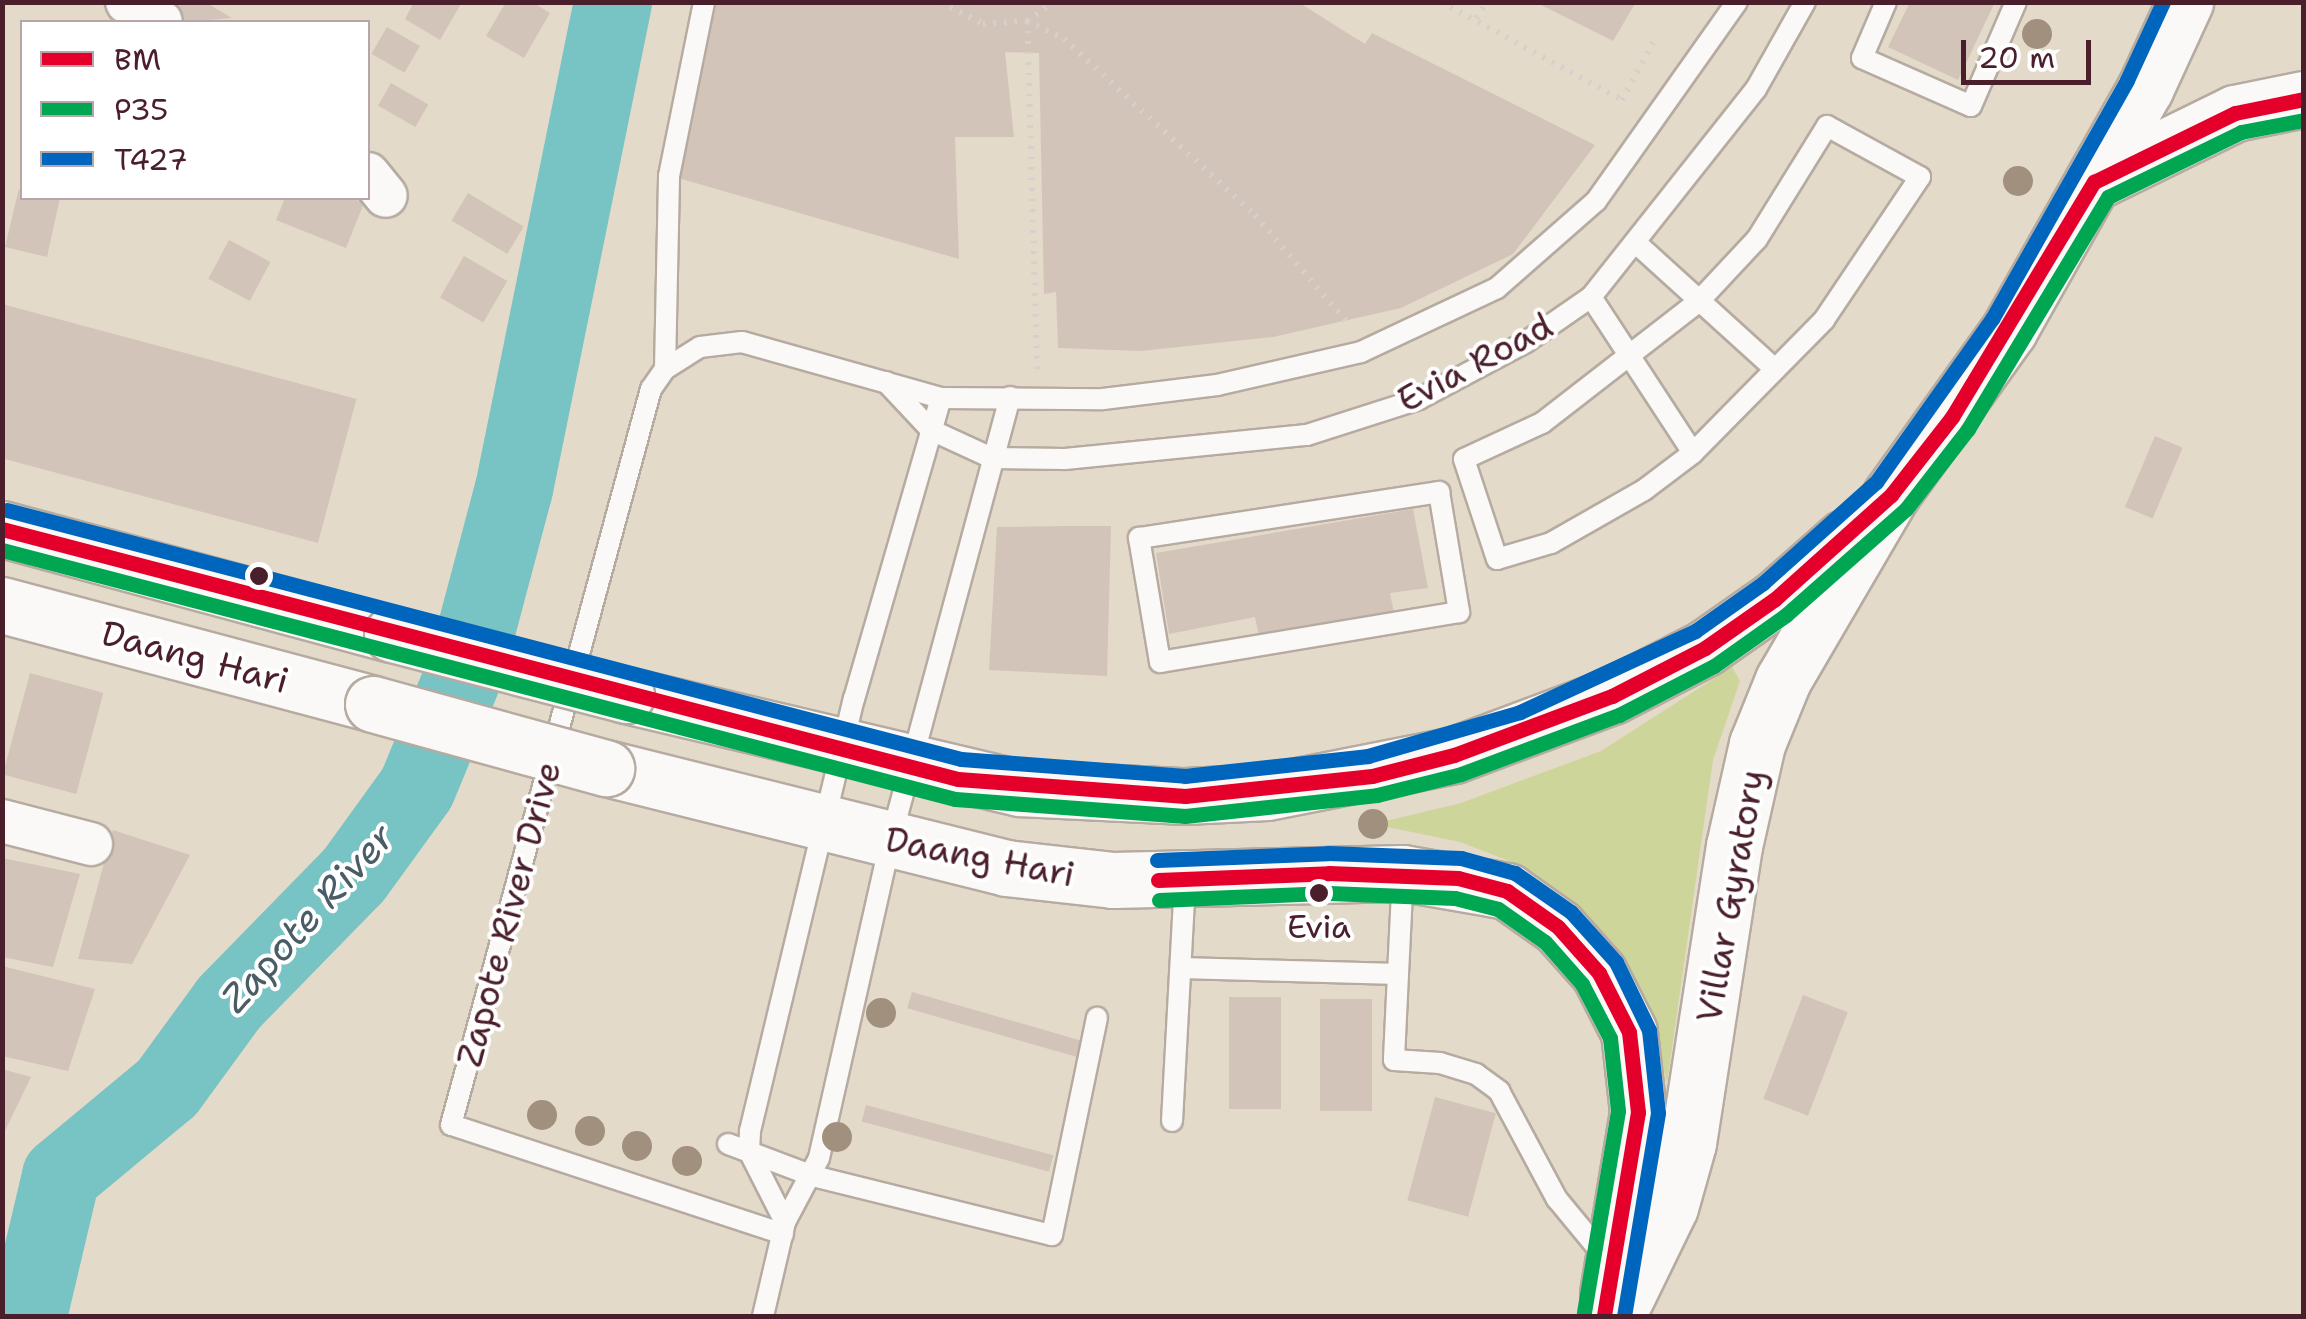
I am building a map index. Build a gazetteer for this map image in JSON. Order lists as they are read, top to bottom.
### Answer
{
  "streets": {
    "main road": ["Daang Hari", "Villar Gyratory"],
    "lane": ["Evia Road", "Zapote River Drive"]
  },
  "crossings": [
    ["Daang Hari", "Villar Gyratory"]
  ],
  "water": ["Zapote River"],
  "places": ["Evia"],
  "lines": ["transit line T427", "transit line BM", "transit line P35"],
  "legend": ["BM", "P35", "T427"],
  "scale_bar": "20 m"
}
